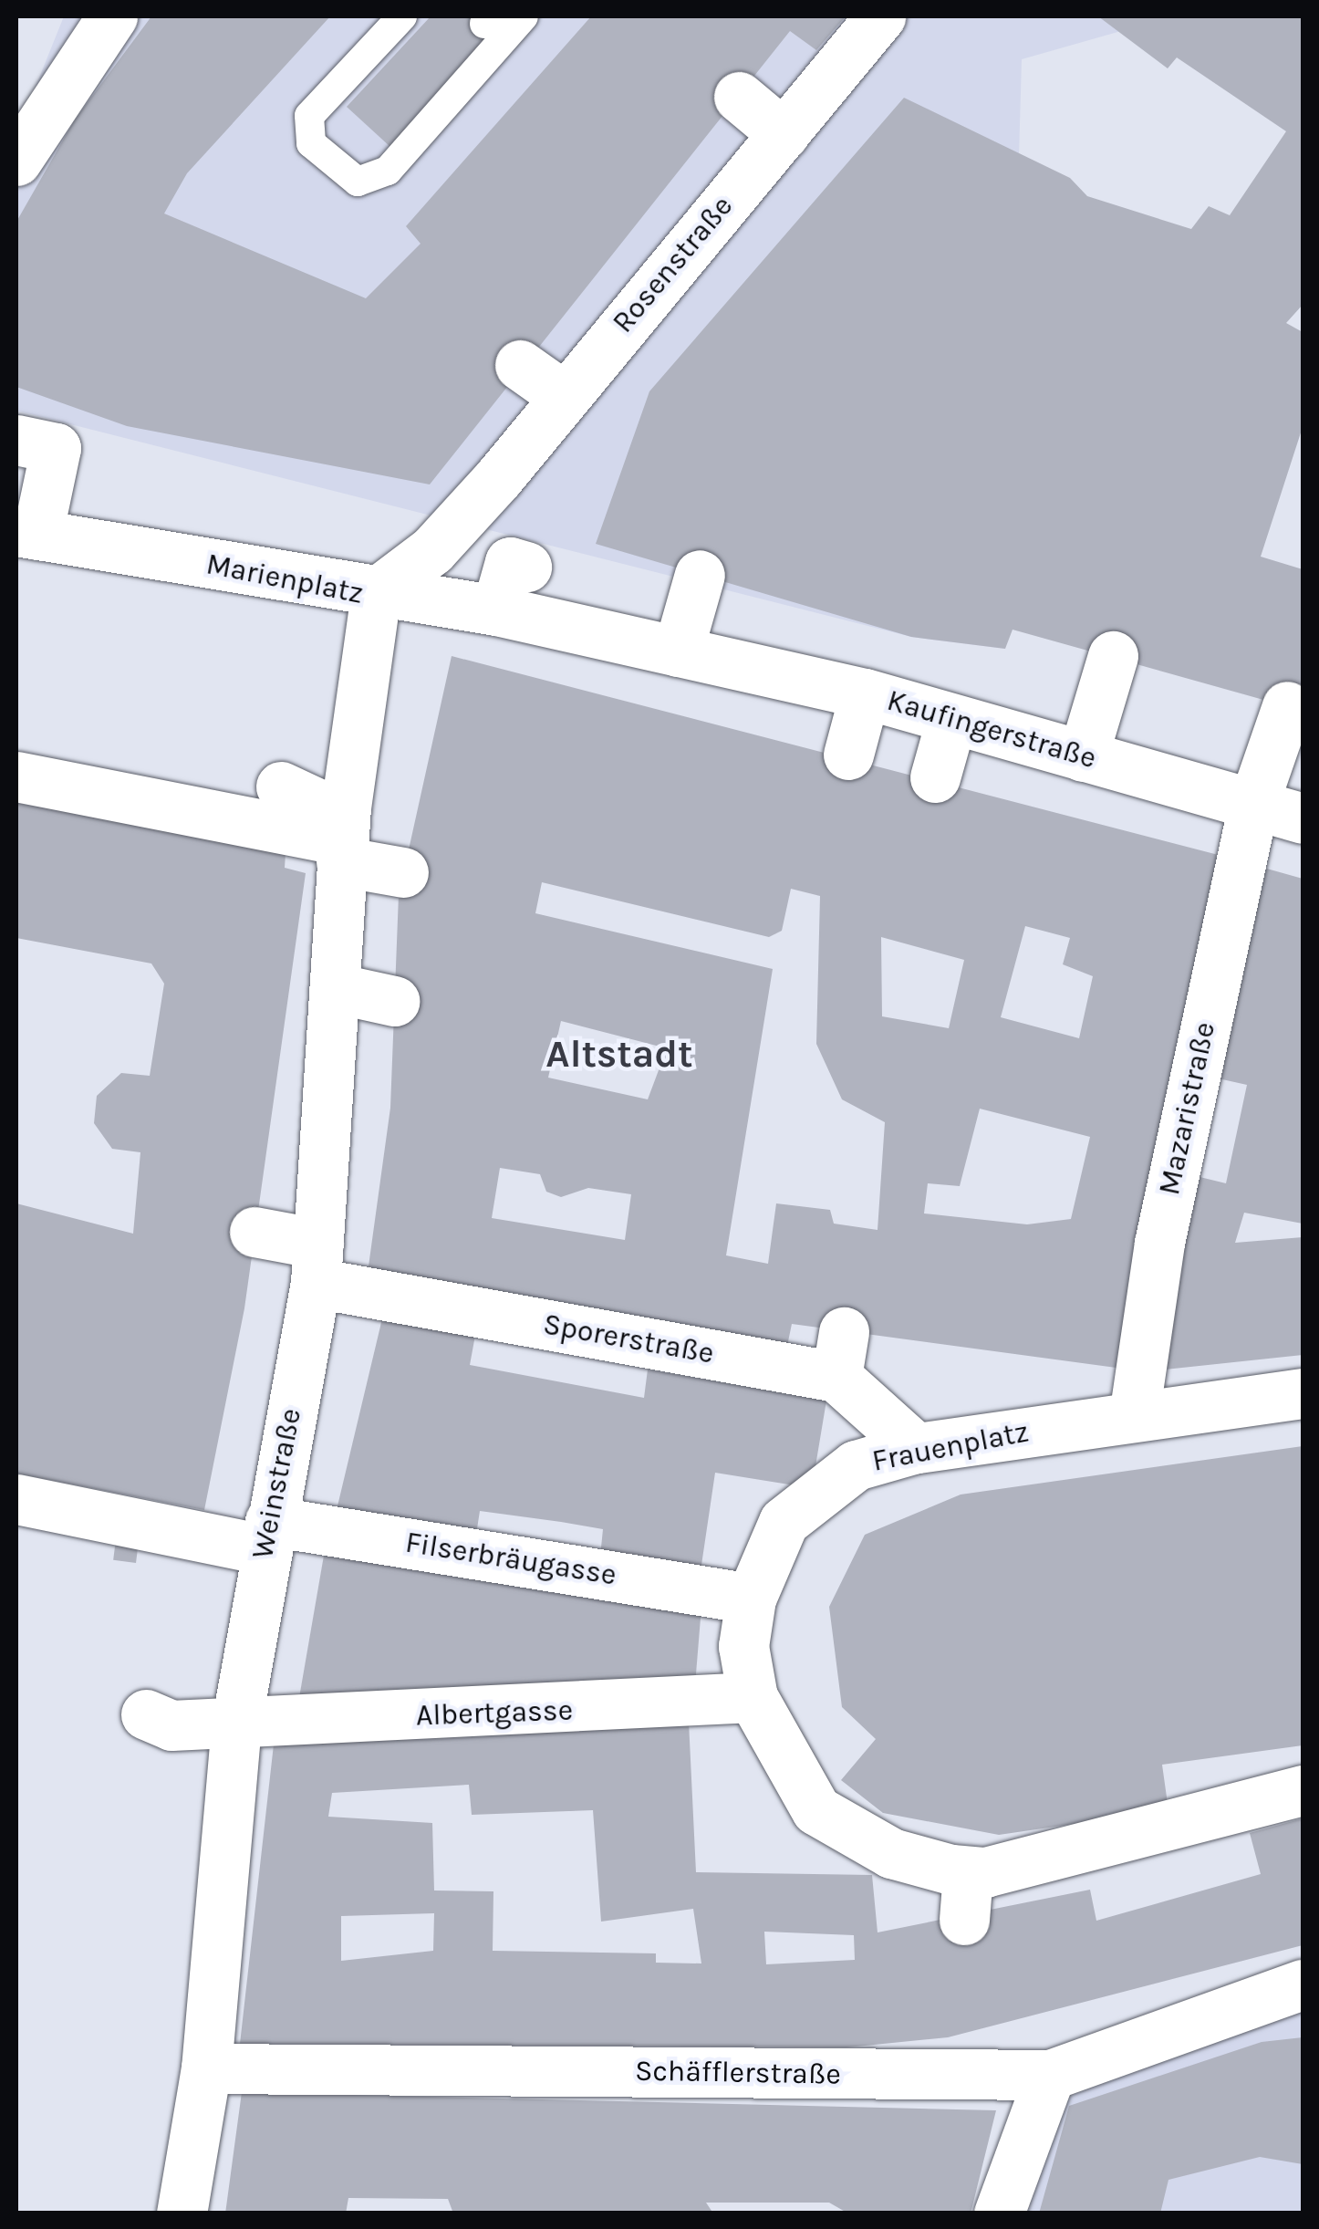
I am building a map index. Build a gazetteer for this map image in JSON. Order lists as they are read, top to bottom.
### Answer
{
  "streets": {
    "street": [
      "Rosenstraße",
      "Marienplatz",
      "Kaufingerstraße",
      "Mazaristraße",
      "Sporerstraße",
      "Frauenplatz",
      "Weinstraße",
      "Filserbräugasse",
      "Albertgasse",
      "Schäfflerstraße"
    ]
  },
  "crossings": [
    ["Rosenstraße", "Marienplatz"],
    ["Rosenstraße", "Kaufingerstraße"],
    ["Marienplatz", "Kaufingerstraße"],
    ["Marienplatz", "Weinstraße"],
    ["Kaufingerstraße", "Mazaristraße"],
    ["Mazaristraße", "Frauenplatz"],
    ["Sporerstraße", "Frauenplatz"],
    ["Sporerstraße", "Weinstraße"],
    ["Frauenplatz", "Filserbräugasse"],
    ["Frauenplatz", "Albertgasse"],
    ["Weinstraße", "Filserbräugasse"],
    ["Weinstraße", "Albertgasse"],
    ["Weinstraße", "Schäfflerstraße"]
  ],
  "districts": ["Altstadt"]
}
